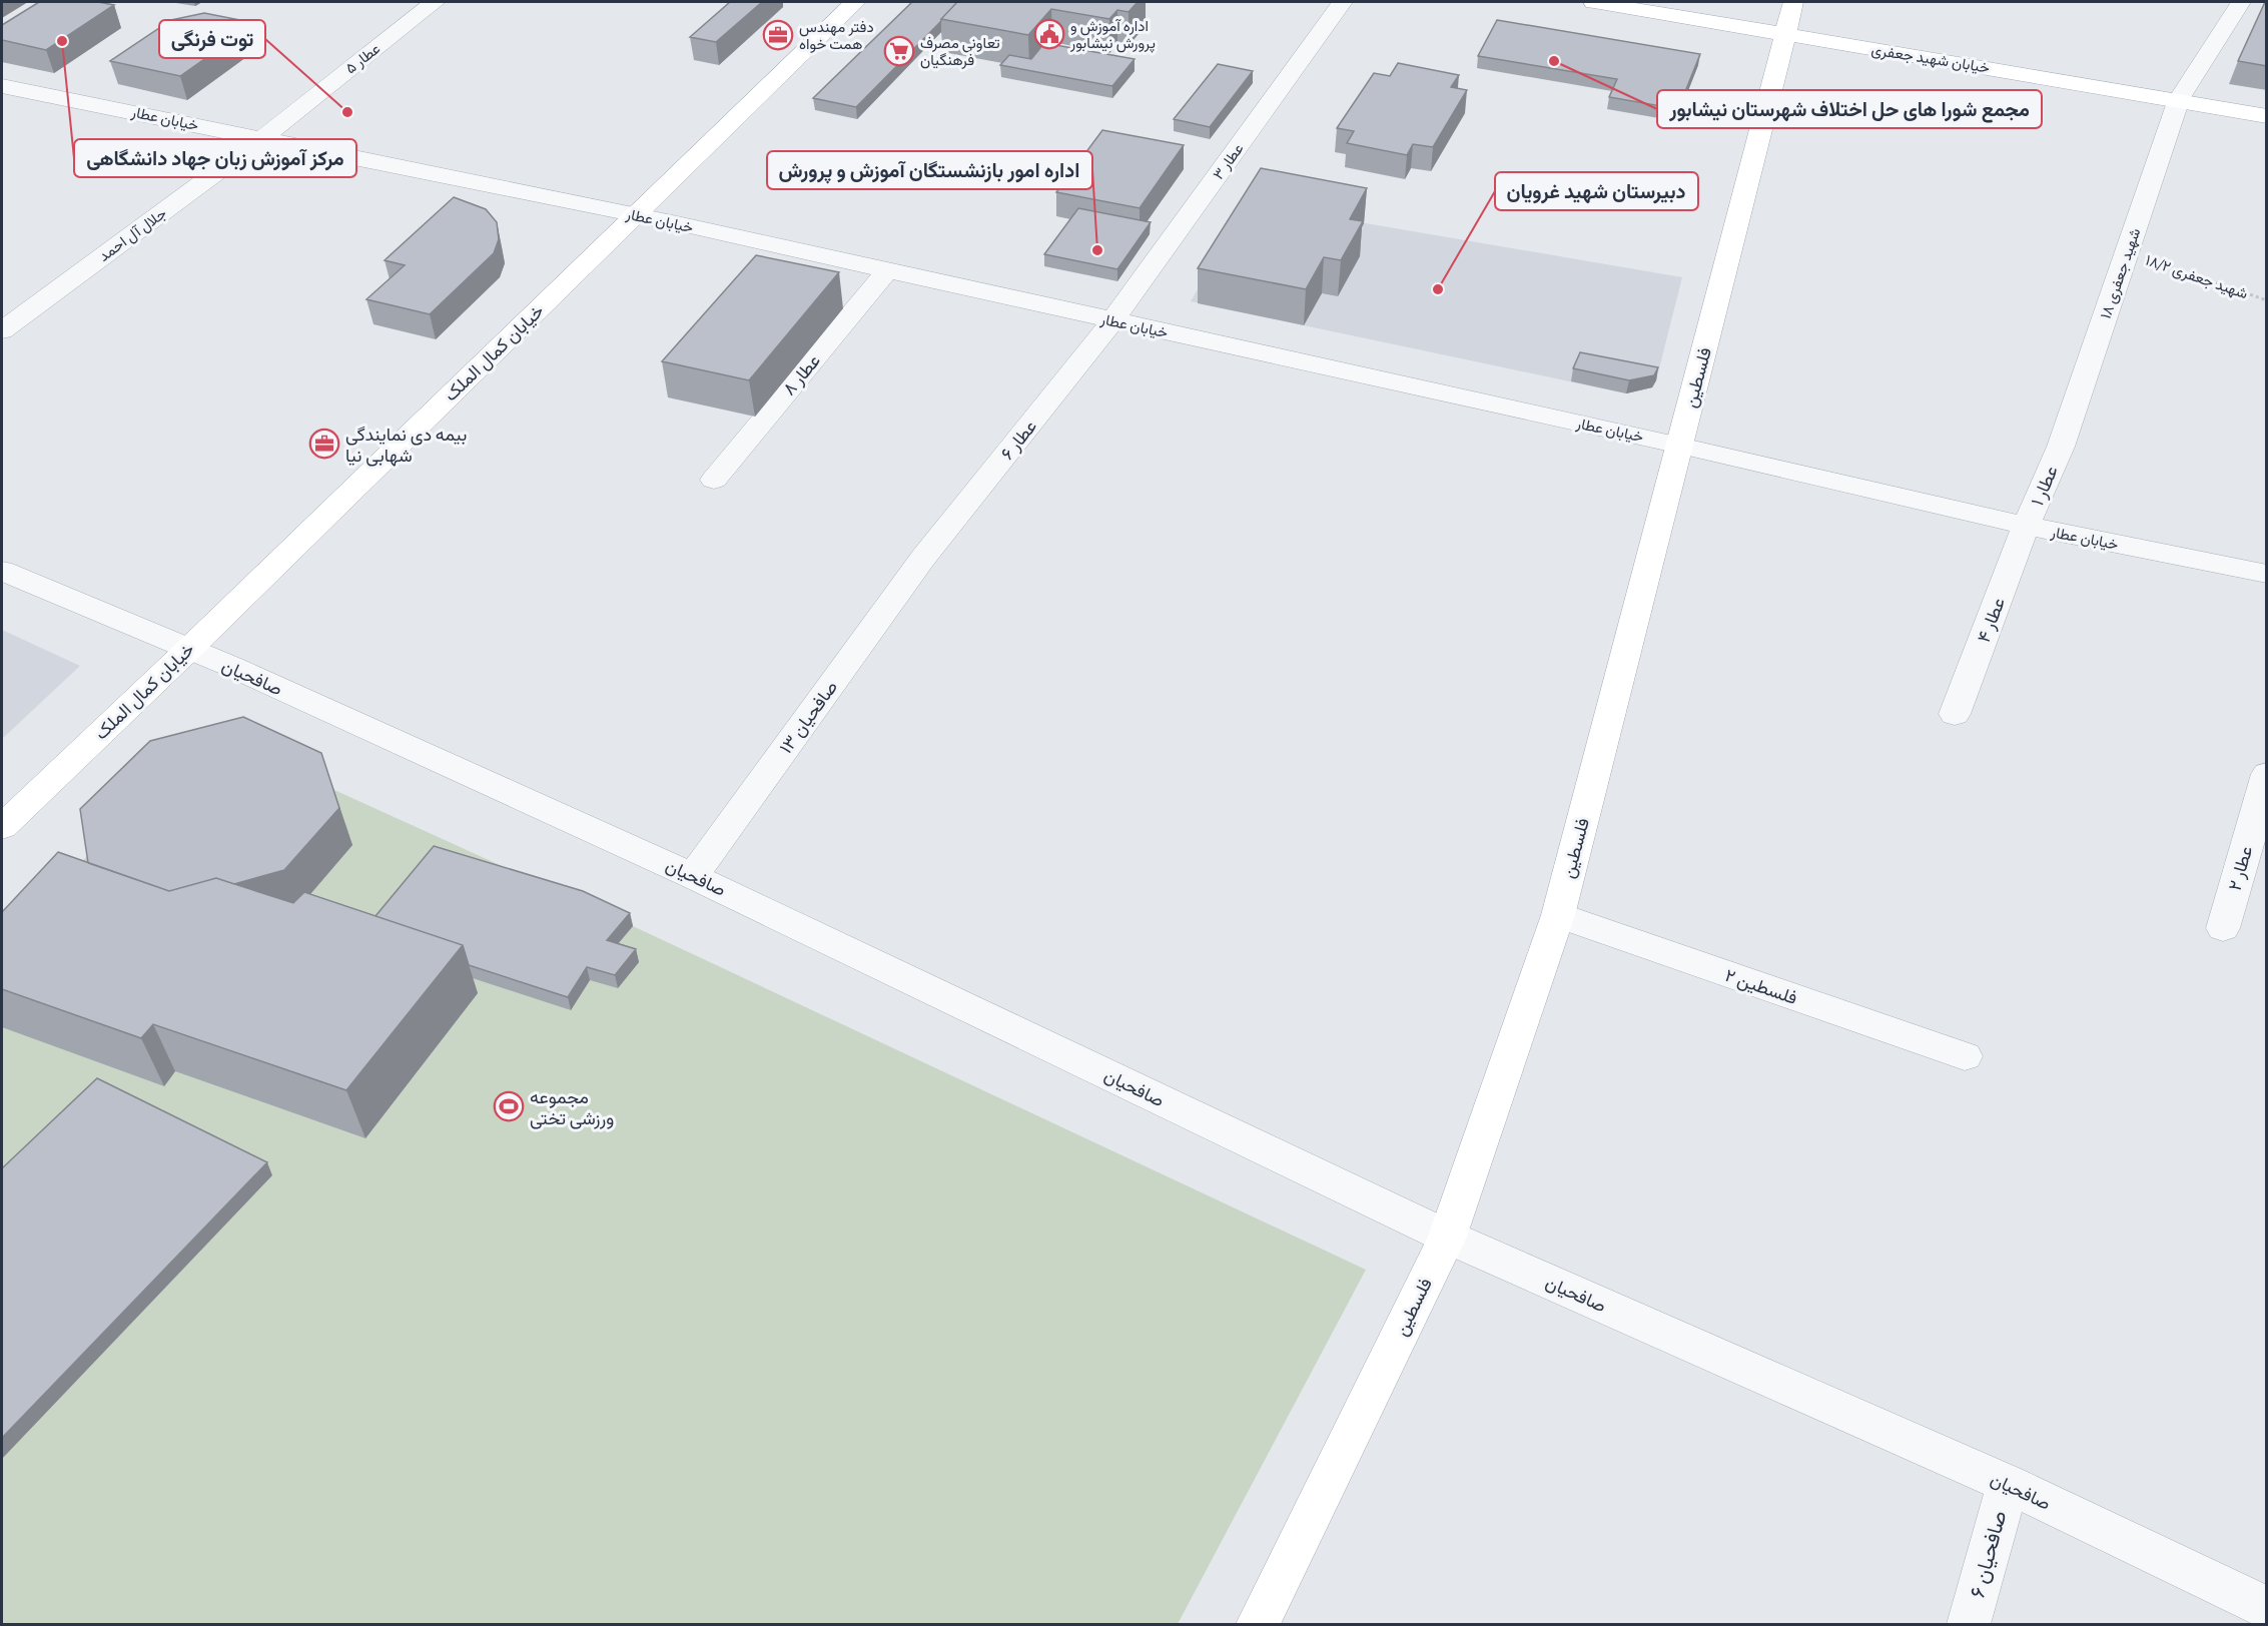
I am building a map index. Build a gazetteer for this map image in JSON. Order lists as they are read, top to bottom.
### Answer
{
  "streets": {
    "main road": ["خیابان شهید جعفری", "خیابان کمال الملک", "فلسطین"],
    "street": [
      "عطار ۵",
      "خیابان عطار",
      "عطار ۳",
      "جلال آل احمد",
      "شهید جعفری ۱۸",
      "عطار ۸",
      "عطار ۶",
      "عطار ۱",
      "عطار ۴",
      "صافحیان",
      "صافحیان ۱۳",
      "عطار ۲",
      "فلسطین ۲",
      "صافحیان ۶"
    ],
    "path": ["شهید جعفری ۱۸/۲"]
  },
  "crossings": [
    ["عطار ۵", "خیابان عطار"],
    ["عطار ۵", "جلال آل احمد"],
    ["خیابان شهید جعفری", "شهید جعفری ۱۸"],
    ["خیابان شهید جعفری", "فلسطین"],
    ["خیابان عطار", "عطار ۳"],
    ["خیابان عطار", "جلال آل احمد"],
    ["خیابان عطار", "خیابان کمال الملک"],
    ["خیابان عطار", "عطار ۸"],
    ["خیابان عطار", "فلسطین"],
    ["خیابان عطار", "عطار ۶"],
    ["خیابان عطار", "عطار ۱"],
    ["خیابان عطار", "عطار ۴"],
    ["عطار ۳", "عطار ۶"],
    ["شهید جعفری ۱۸", "شهید جعفری ۱۸/۲"],
    ["شهید جعفری ۱۸", "عطار ۱"],
    ["خیابان کمال الملک", "صافحیان"],
    ["فلسطین", "صافحیان"],
    ["فلسطین", "فلسطین ۲"],
    ["عطار ۶", "صافحیان ۱۳"],
    ["عطار ۱", "عطار ۴"],
    ["صافحیان", "صافحیان ۱۳"],
    ["صافحیان", "صافحیان ۶"]
  ],
  "places": {
    "public building": ["اداره آموزش و پرورش نیشابور"],
    "office": ["دفتر مهندس همت خواه", "بیمه دی نمایندگی شهابی نیا"],
    "other": [
      "مرکز آموزش زبان جهاد دانشگاهی",
      "مجمع شورا های حل اختلاف شهرستان نیشابور",
      "توت فرنگی",
      "اداره امور بازنشستگان آموزش و پرورش",
      "دبیرستان شهید غرویان"
    ],
    "supermarket": ["تعاونی مصرف فرهنگیان"],
    "sports": ["مجموعه ورزشی تختی"]
  }
}
